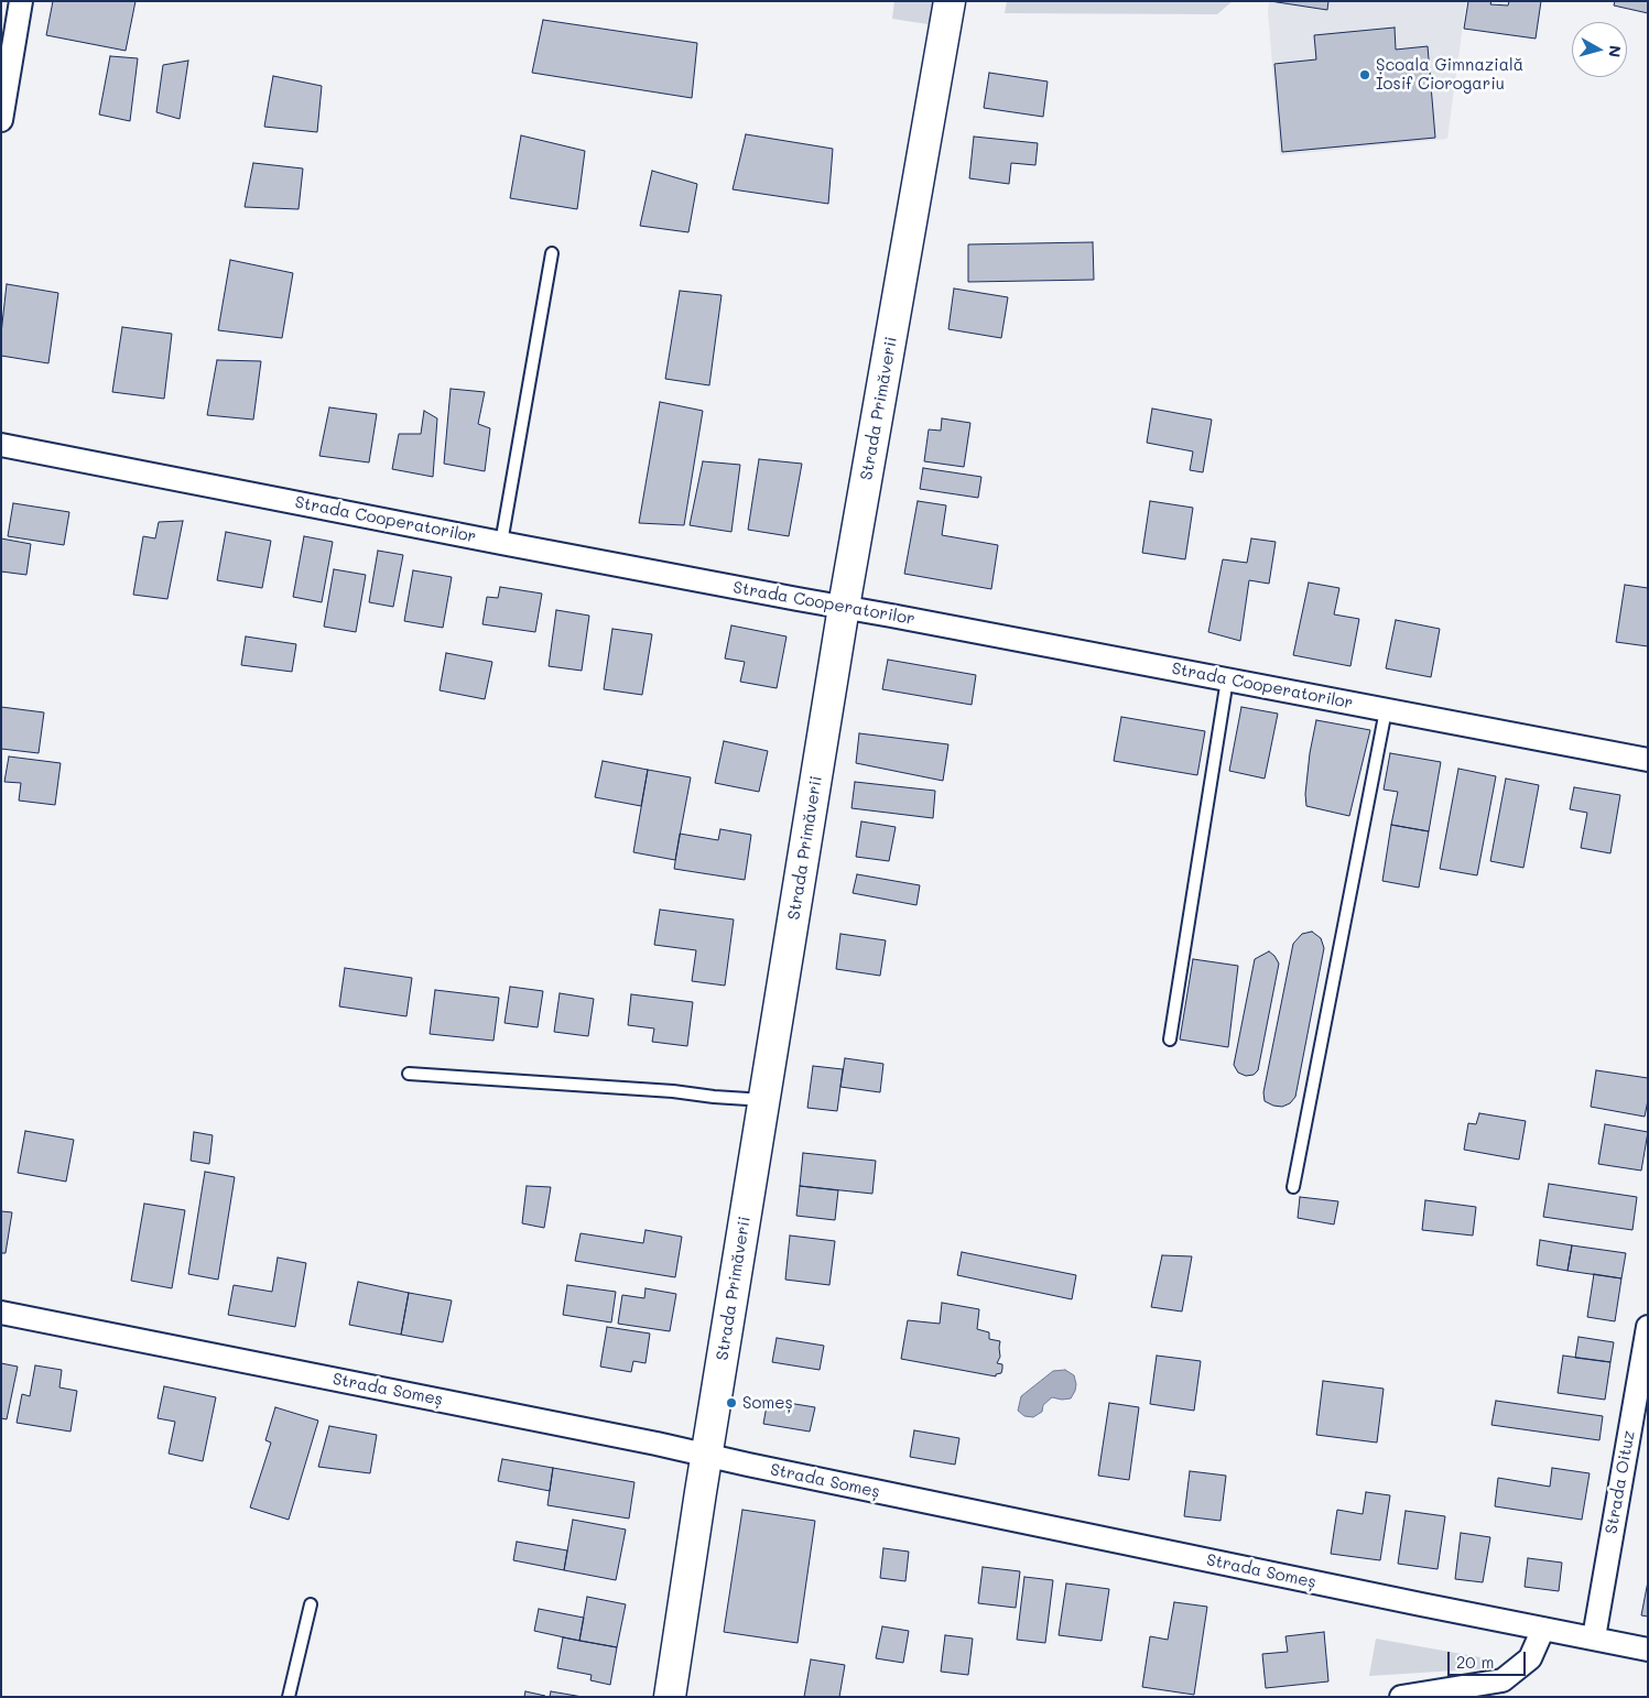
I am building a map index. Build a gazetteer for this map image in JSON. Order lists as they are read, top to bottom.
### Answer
{
  "streets": {
    "street": [
      "Strada Primăverii",
      "Strada Cooperatorilor",
      "Strada Someș",
      "Strada Oituz"
    ]
  },
  "crossings": [
    ["Strada Primăverii", "Strada Cooperatorilor"],
    ["Strada Primăverii", "Strada Someș"],
    ["Strada Someș", "Strada Oituz"]
  ],
  "places": ["Școala Gimnazială Iosif Ciorogariu", "Someș"],
  "scale_bar": "20 m",
  "north": "right"
}
